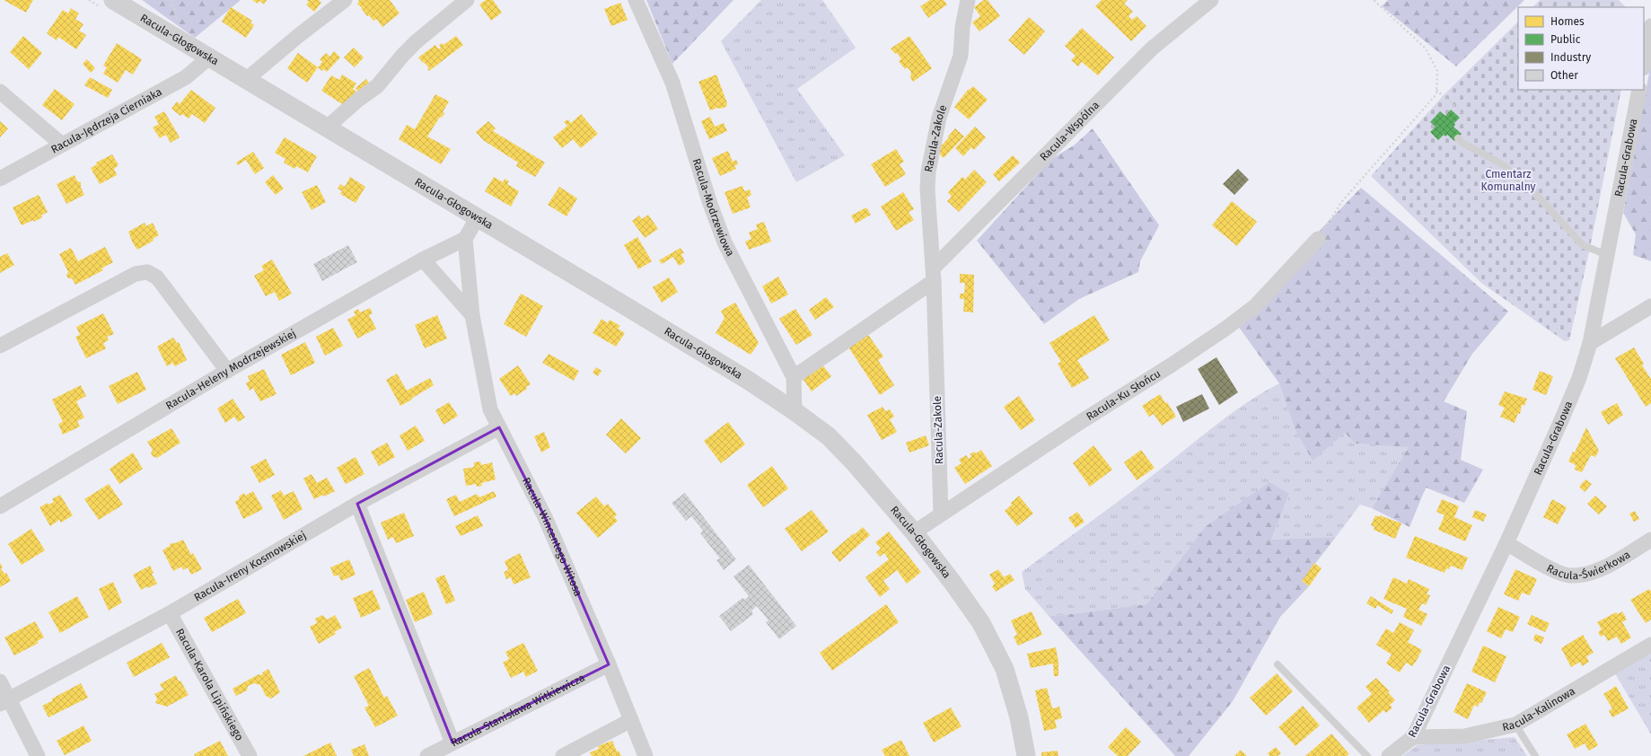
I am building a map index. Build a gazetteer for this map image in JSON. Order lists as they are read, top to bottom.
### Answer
{
  "streets": {
    "street": [
      "Racula-Głogowska",
      "Racula-Jędrzeja Cierniaka",
      "Racula-Wspólna",
      "Racula-Zakole",
      "Racula-Grabowa",
      "Racula-Modrzewiowa",
      "Racula-Heleny Modrzejewskiej",
      "Racula-Ku Słońcu",
      "Racula-Wincentego Witosa",
      "Racula-Świerkowa",
      "Racula-Ireny Kosmowskiej",
      "Racula-Karola Lipińskiego",
      "Racula-Kalinowa",
      "Racula-Stanisława Witkiewicza"
    ]
  },
  "crossings": [
    ["Racula-Głogowska", "Racula-Jędrzeja Cierniaka"],
    ["Racula-Głogowska", "Racula-Modrzewiowa"],
    ["Racula-Głogowska", "Racula-Ku Słońcu"],
    ["Racula-Wspólna", "Racula-Zakole"],
    ["Racula-Zakole", "Racula-Ku Słońcu"],
    ["Racula-Grabowa", "Racula-Świerkowa"],
    ["Racula-Grabowa", "Racula-Kalinowa"],
    ["Racula-Heleny Modrzejewskiej", "Racula-Wincentego Witosa"],
    ["Racula-Wincentego Witosa", "Racula-Ireny Kosmowskiej"],
    ["Racula-Wincentego Witosa", "Racula-Stanisława Witkiewicza"],
    ["Racula-Ireny Kosmowskiej", "Racula-Karola Lipińskiego"]
  ],
  "parks": ["Cmentarz Komunalny"],
  "legend": [
    "Homes",
    "Public",
    "Industry",
    "Other"
  ]
}
